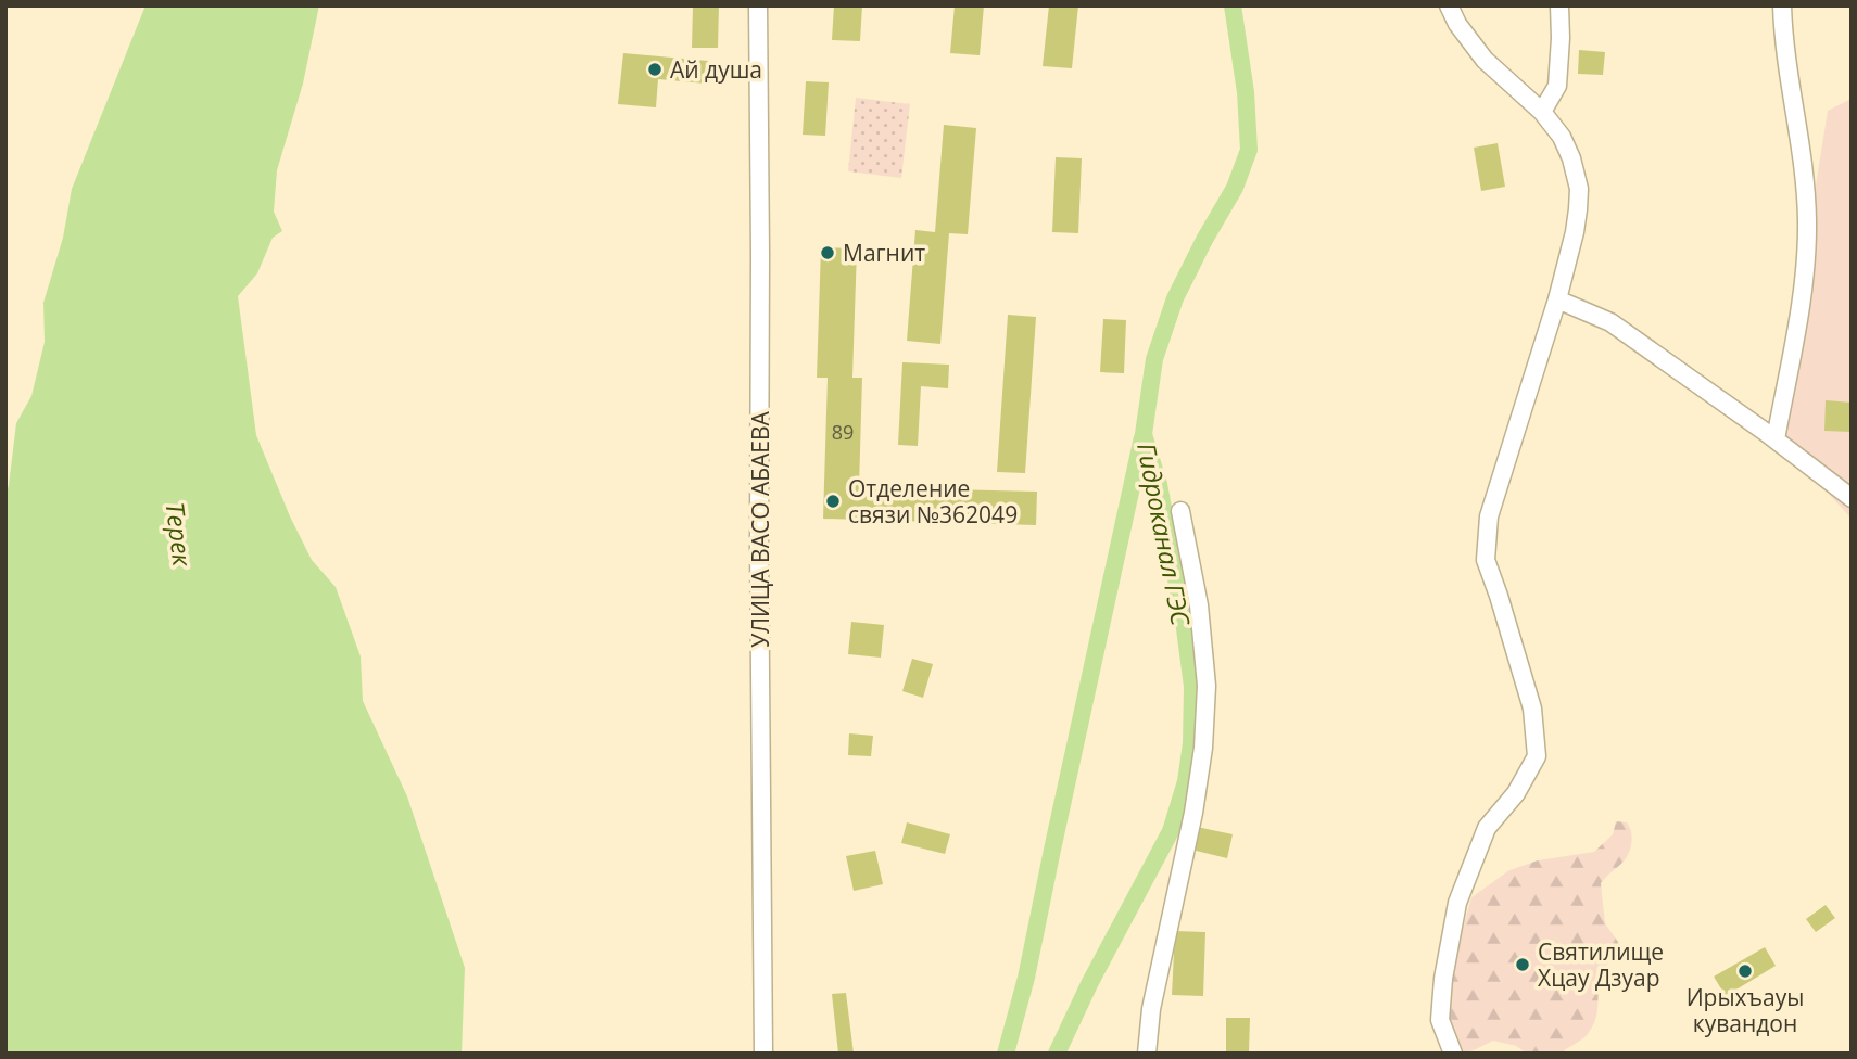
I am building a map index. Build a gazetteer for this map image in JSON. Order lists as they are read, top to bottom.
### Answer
{
  "streets": {
    "street": ["УЛИЦА ВАСО АБАЕВА"]
  },
  "water": ["Терек", "Гидроканал ГЭС"],
  "places": [
    "Ай душа",
    "Магнит",
    "Отделение связи №362049",
    "Святилище Хцау Дзуар",
    "Ирыхъауы кувандон"
  ],
  "house_numbers": ["89"]
}
